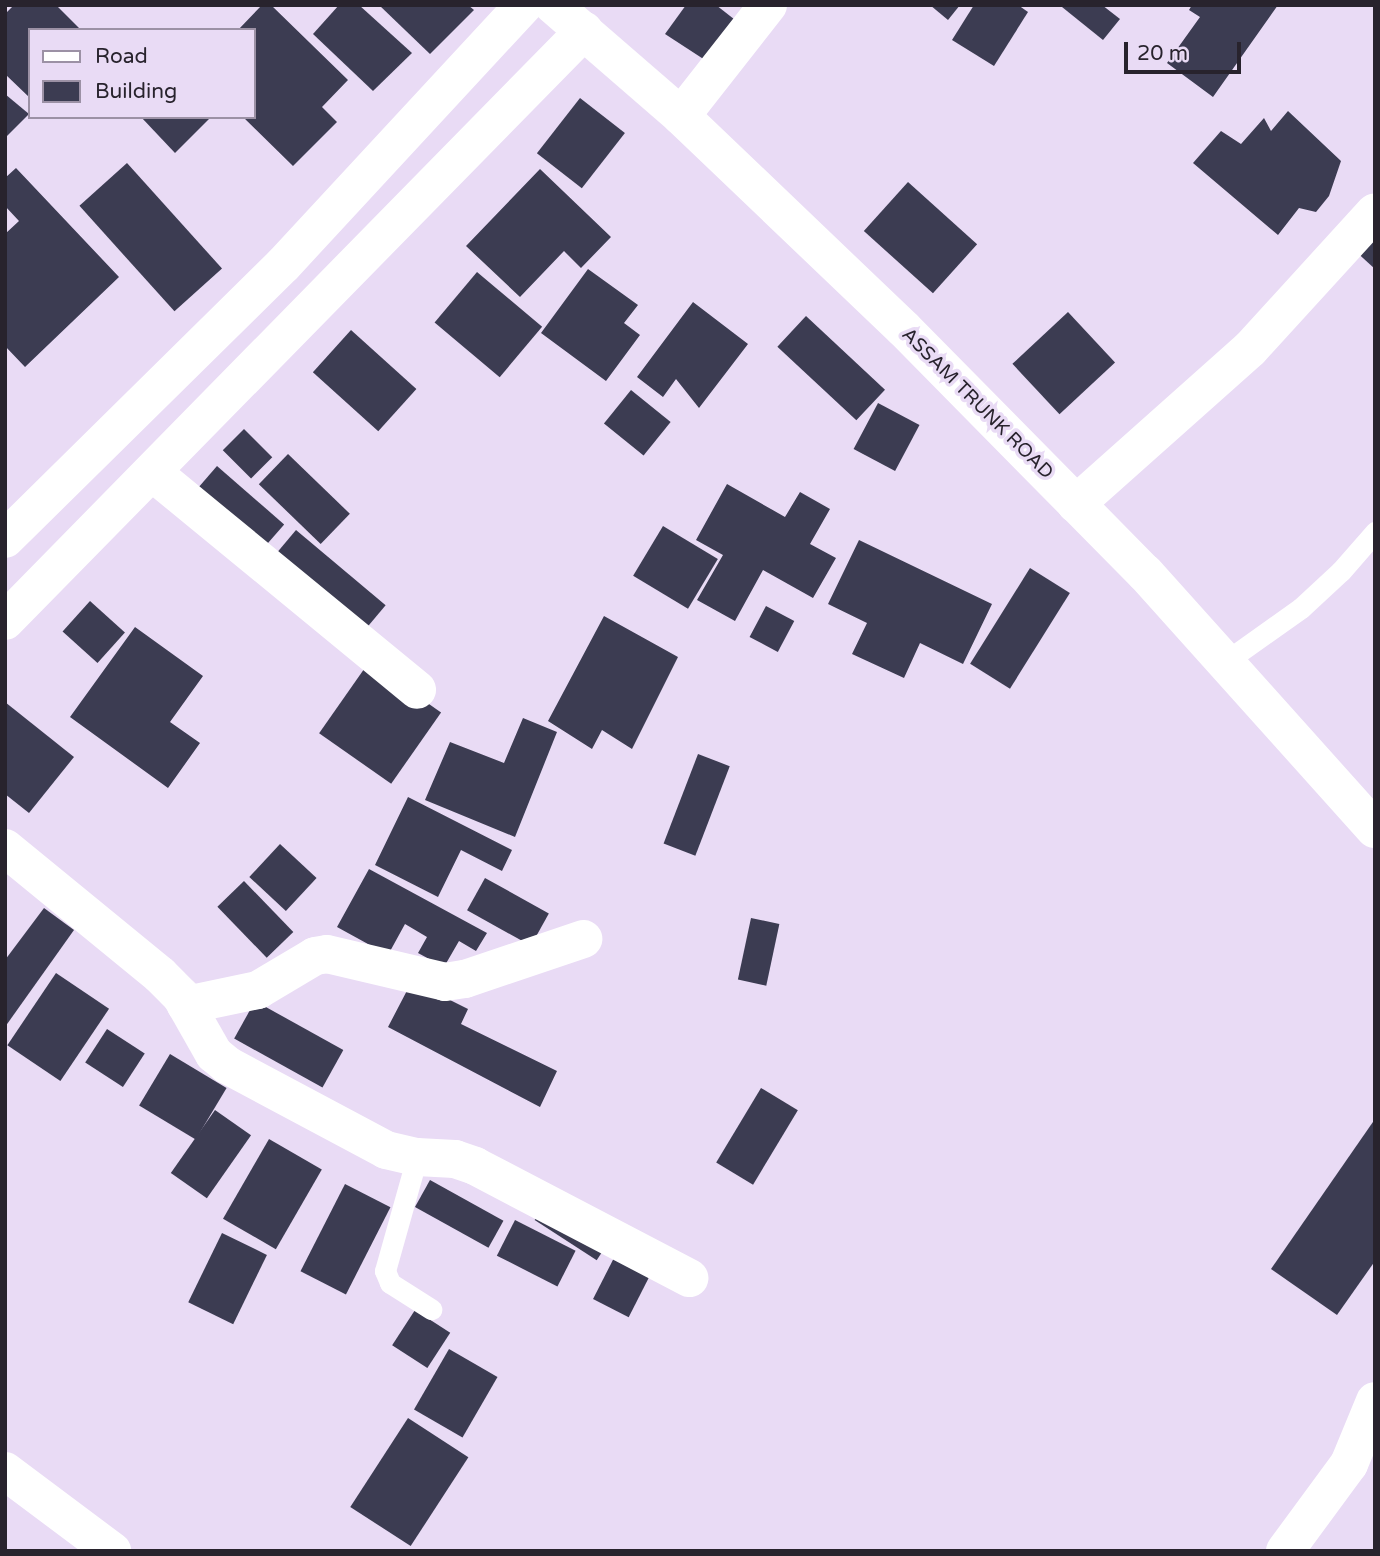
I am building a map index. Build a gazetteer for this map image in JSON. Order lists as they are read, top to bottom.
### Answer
{
  "streets": {
    "street": ["ASSAM TRUNK ROAD"]
  },
  "legend": ["Road", "Building"],
  "scale_bar": "20 m"
}
